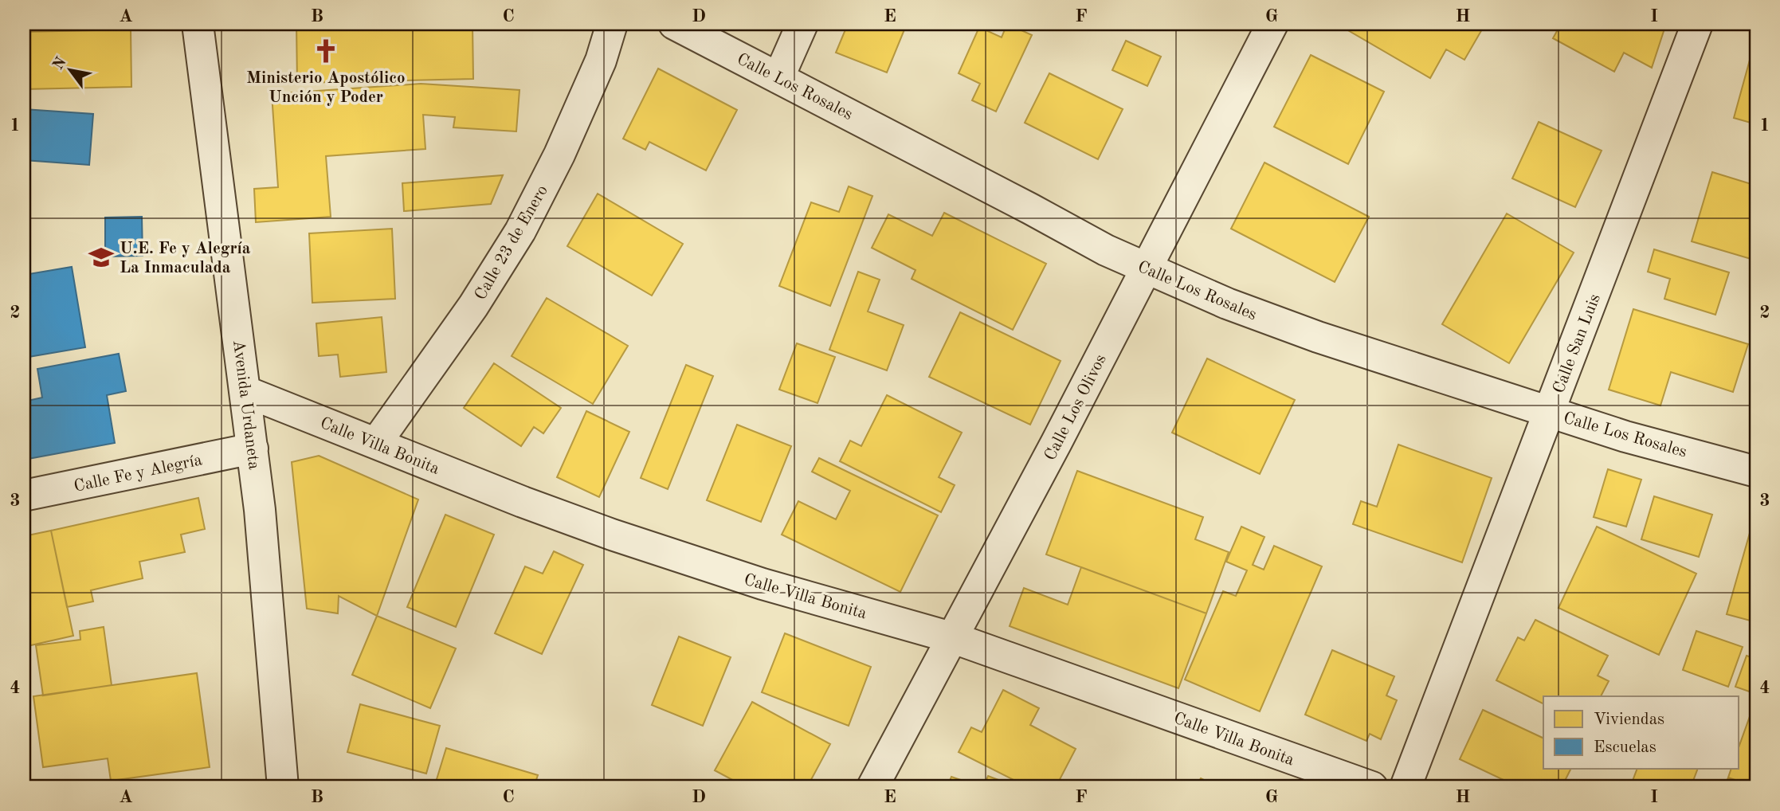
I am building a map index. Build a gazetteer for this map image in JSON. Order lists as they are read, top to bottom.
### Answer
{
  "streets": {
    "street": [
      "Calle Los Rosales",
      "Calle 23 de Enero",
      "Calle San Luis",
      "Avenida Urdaneta",
      "Calle Los Olivos",
      "Calle Villa Bonita",
      "Calle Fe y Alegría"
    ]
  },
  "crossings": [
    ["Calle Los Rosales", "Calle San Luis"],
    ["Calle Los Rosales", "Calle Los Olivos"],
    ["Calle 23 de Enero", "Calle Villa Bonita"],
    ["Avenida Urdaneta", "Calle Villa Bonita"],
    ["Avenida Urdaneta", "Calle Fe y Alegría"],
    ["Calle Los Olivos", "Calle Villa Bonita"]
  ],
  "places": {
    "church": ["Ministerio Apostólico Unción y Poder"],
    "school or university": ["U.E. Fe y Alegría La Inmaculada"]
  },
  "legend": ["Viviendas", "Escuelas"],
  "north": "top left",
  "grid": {
    "columns": [
      "A",
      "B",
      "C",
      "D",
      "E",
      "F",
      "G",
      "H",
      "I"
    ],
    "rows": [
      "1",
      "2",
      "3",
      "4"
    ]
  }
}
